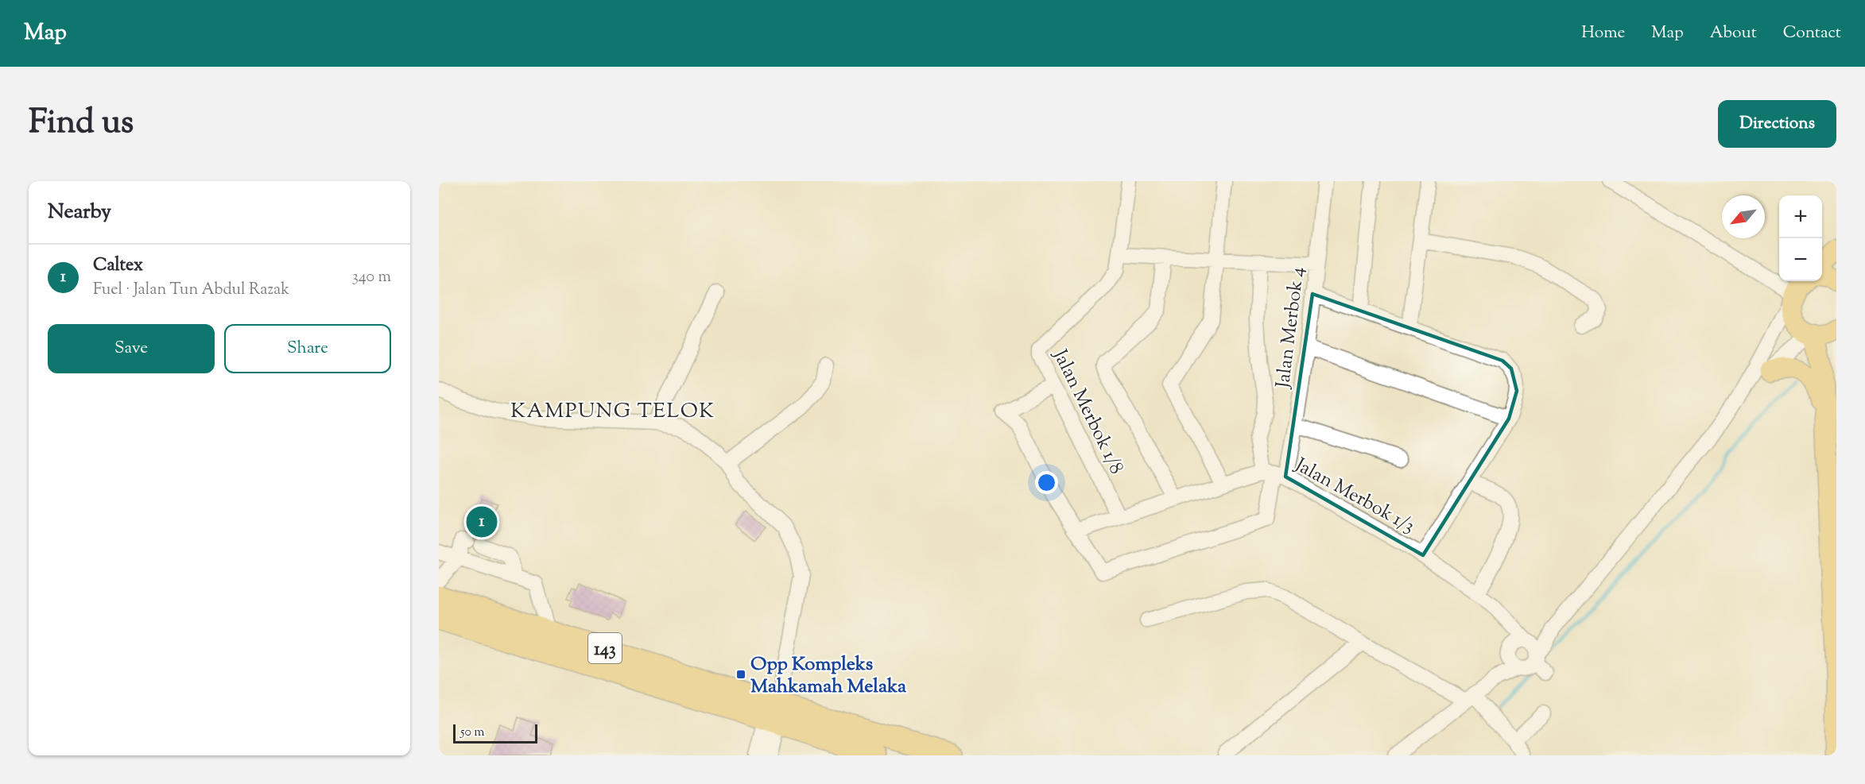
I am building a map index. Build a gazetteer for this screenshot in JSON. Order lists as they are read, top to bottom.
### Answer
{
  "streets": {
    "highway": ["143"],
    "street": ["Jalan Merbok 4", "Jalan Merbok 1/8", "Jalan Merbok 1/3"]
  },
  "crossings": [
    ["Jalan Merbok 4", "Jalan Merbok 1/3"]
  ],
  "districts": ["KAMPUNG TELOK"],
  "places": {
    "transit": ["Opp Kompleks Mahkamah Melaka"]
  },
  "scale_bar": "50 m",
  "north": "bottom left",
  "page": {
    "header": "Map",
    "nav": [
      "Home",
      "Map",
      "About",
      "Contact"
    ],
    "title": "Find us",
    "buttons": [
      "Directions",
      ["Save", "Share"]
    ],
    "heading": "Nearby",
    "map_buttons": ["+", "−"],
    "list": [
      {
        "mark": "1",
        "name": "Caltex",
        "note": "Fuel · Jalan Tun Abdul Razak",
        "value": "340 m"
      }
    ],
    "pins": "1",
    "scale": "50 m"
  }
}
